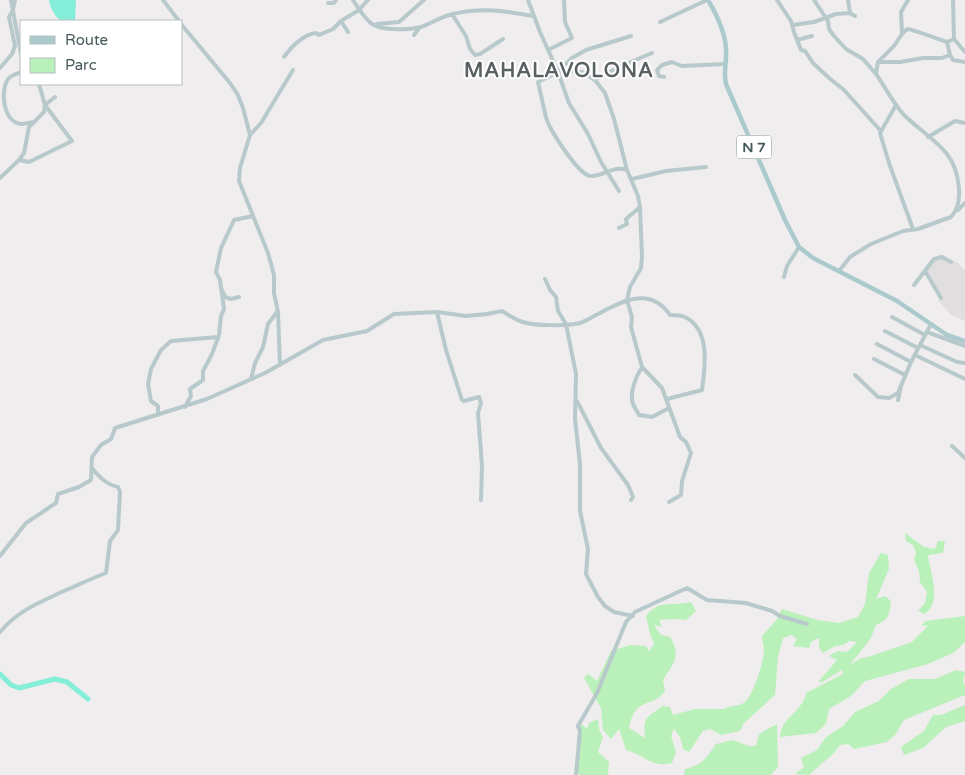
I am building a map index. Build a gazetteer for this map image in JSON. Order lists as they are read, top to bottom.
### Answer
{
  "streets": {
    "main road": ["N 7"]
  },
  "districts": ["MAHALAVOLONA"],
  "legend": ["Route", "Parc"]
}
